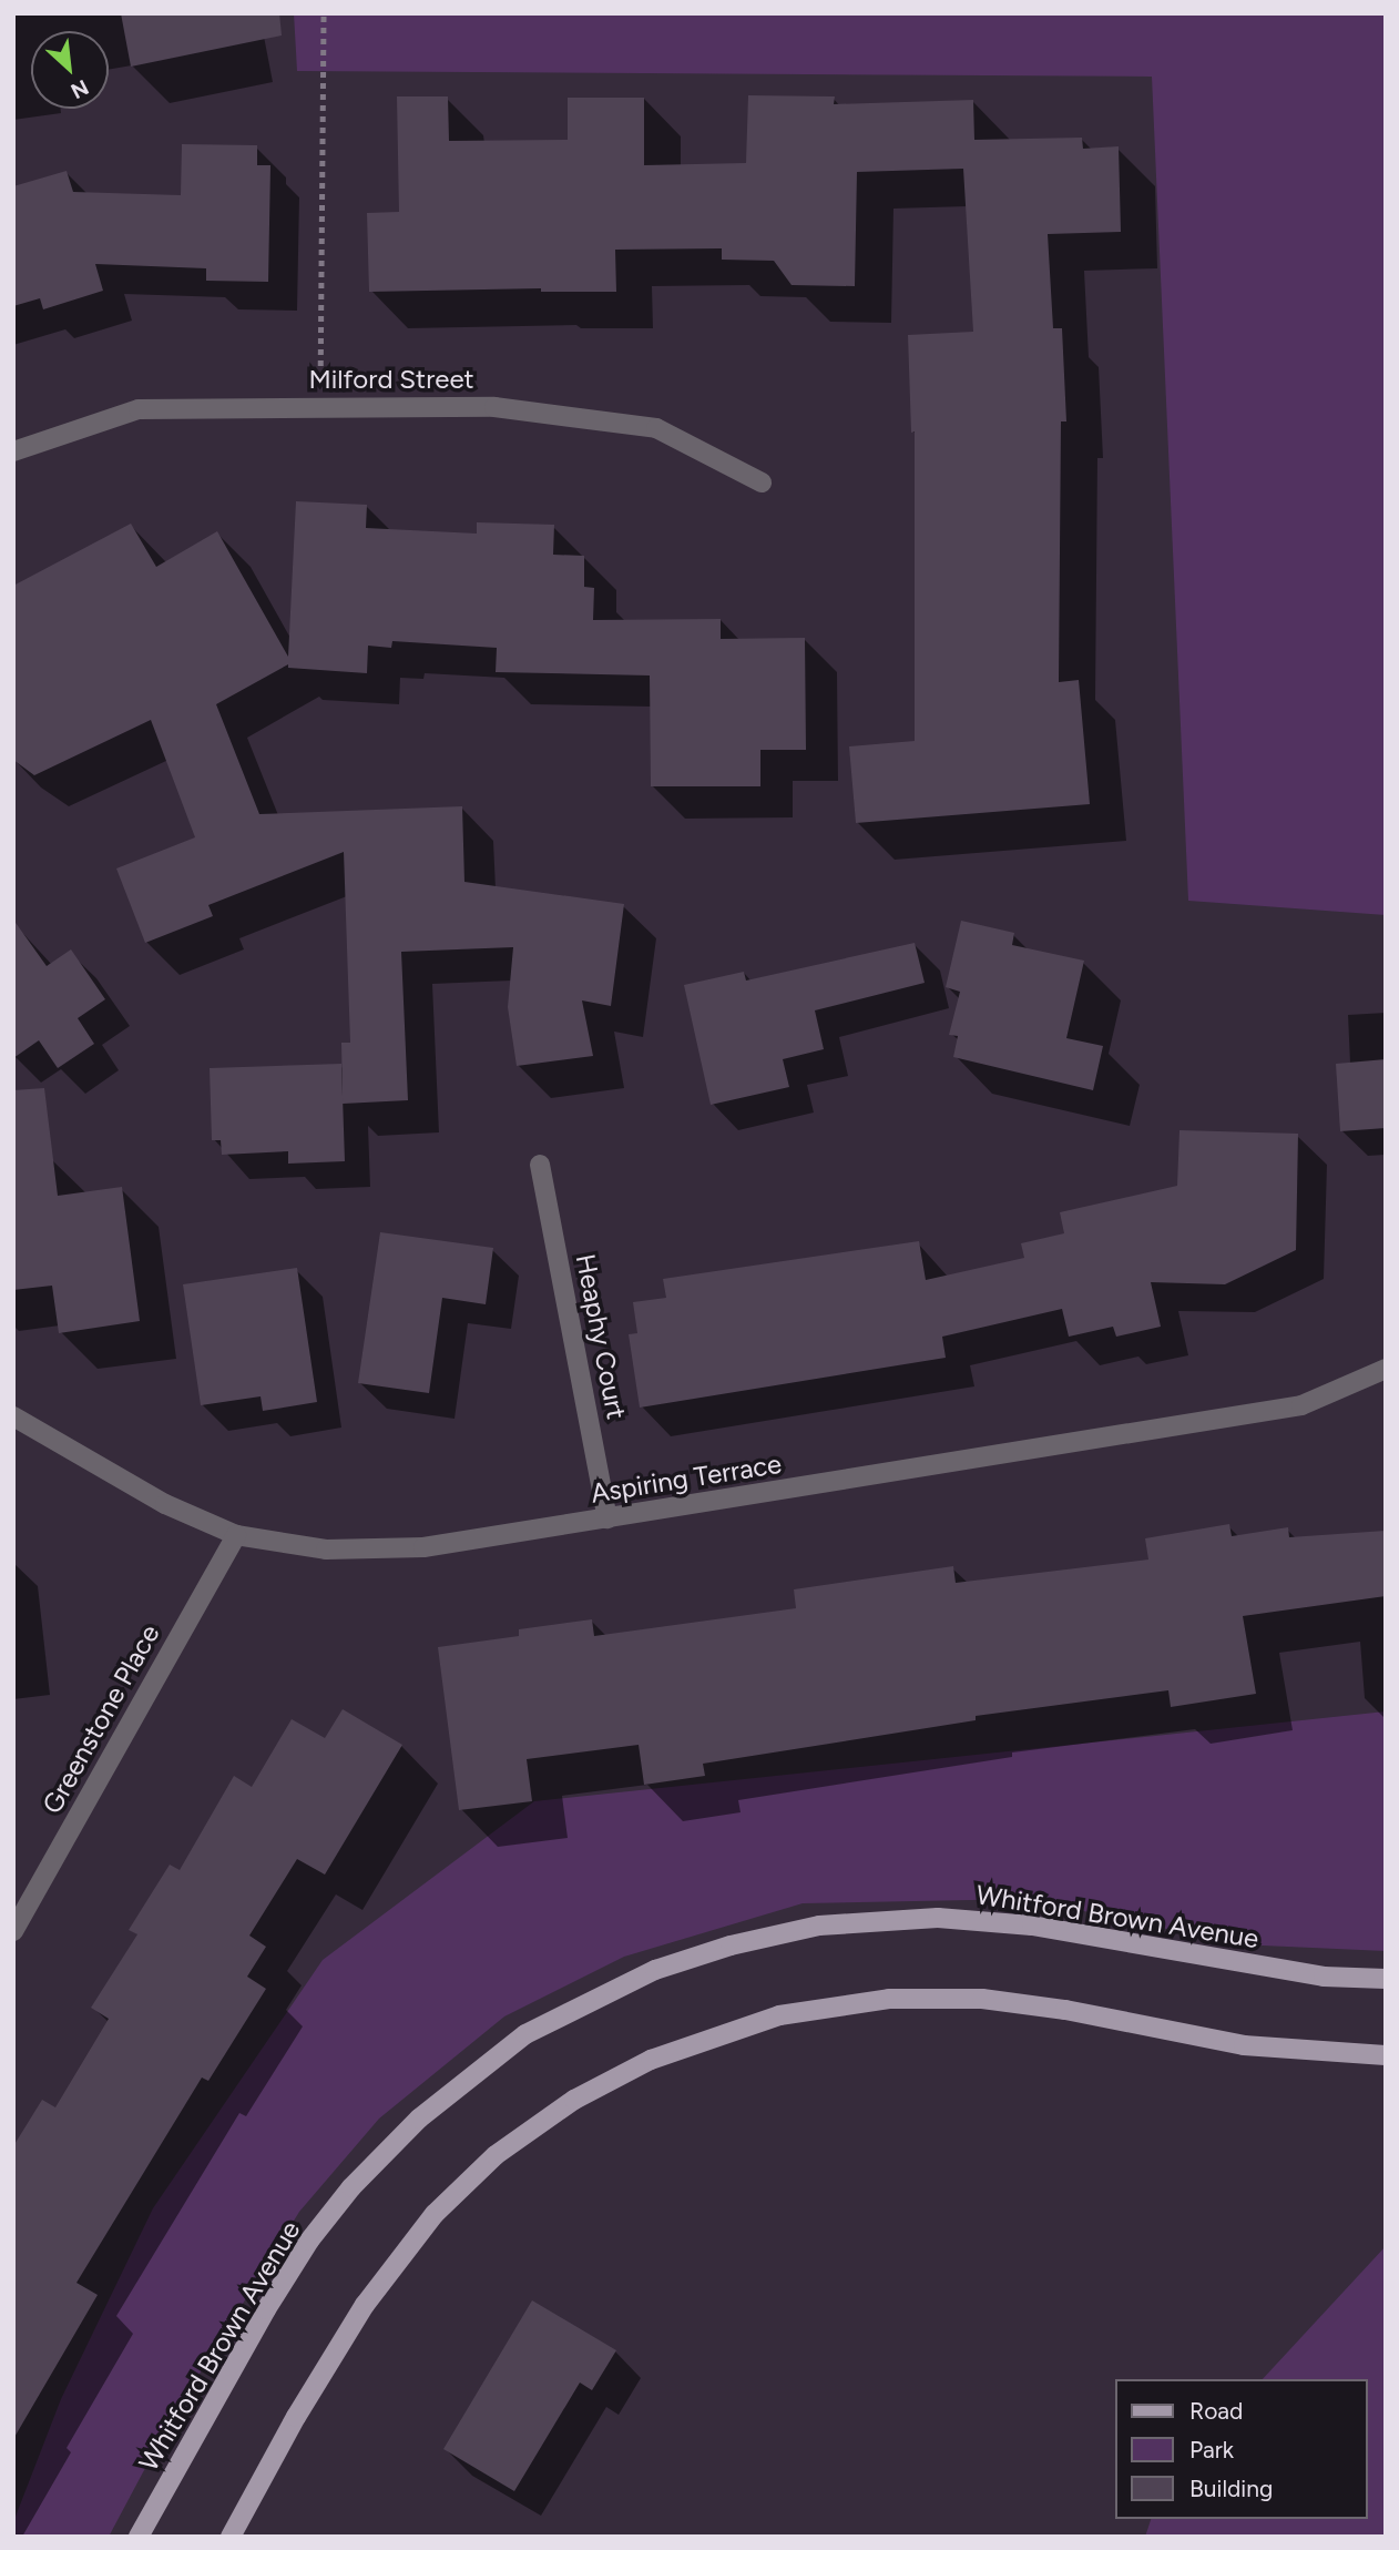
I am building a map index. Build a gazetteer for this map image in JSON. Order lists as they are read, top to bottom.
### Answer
{
  "streets": {
    "main road": ["Whitford Brown Avenue"],
    "street": [
      "Milford Street",
      "Heaphy Court",
      "Aspiring Terrace",
      "Greenstone Place"
    ]
  },
  "crossings": [
    ["Heaphy Court", "Aspiring Terrace"],
    ["Aspiring Terrace", "Greenstone Place"]
  ],
  "legend": ["Road", "Park", "Building"],
  "north": "bottom right"
}
